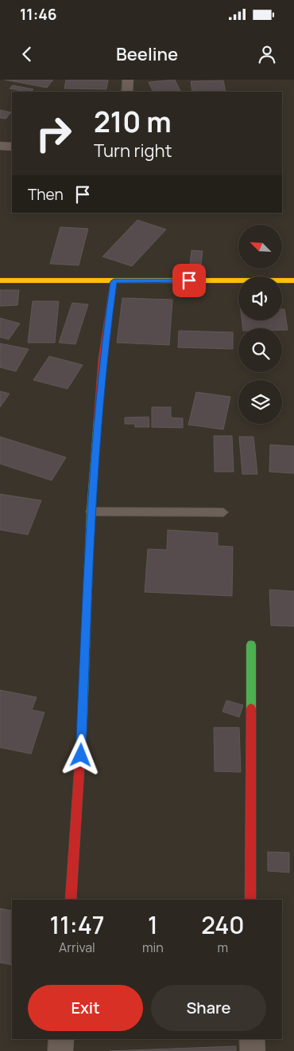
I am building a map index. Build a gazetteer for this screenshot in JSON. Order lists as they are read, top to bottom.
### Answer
{
  "north": "top left",
  "page": {
    "status": "11:46",
    "header": "Beeline",
    "turn": ["210 m", "Turn right"],
    "then": "Then",
    "eta": [
      "11:47",
      "Arrival",
      "1",
      "min",
      "240",
      "m"
    ],
    "buttons": ["Exit", "Share"]
  }
}
